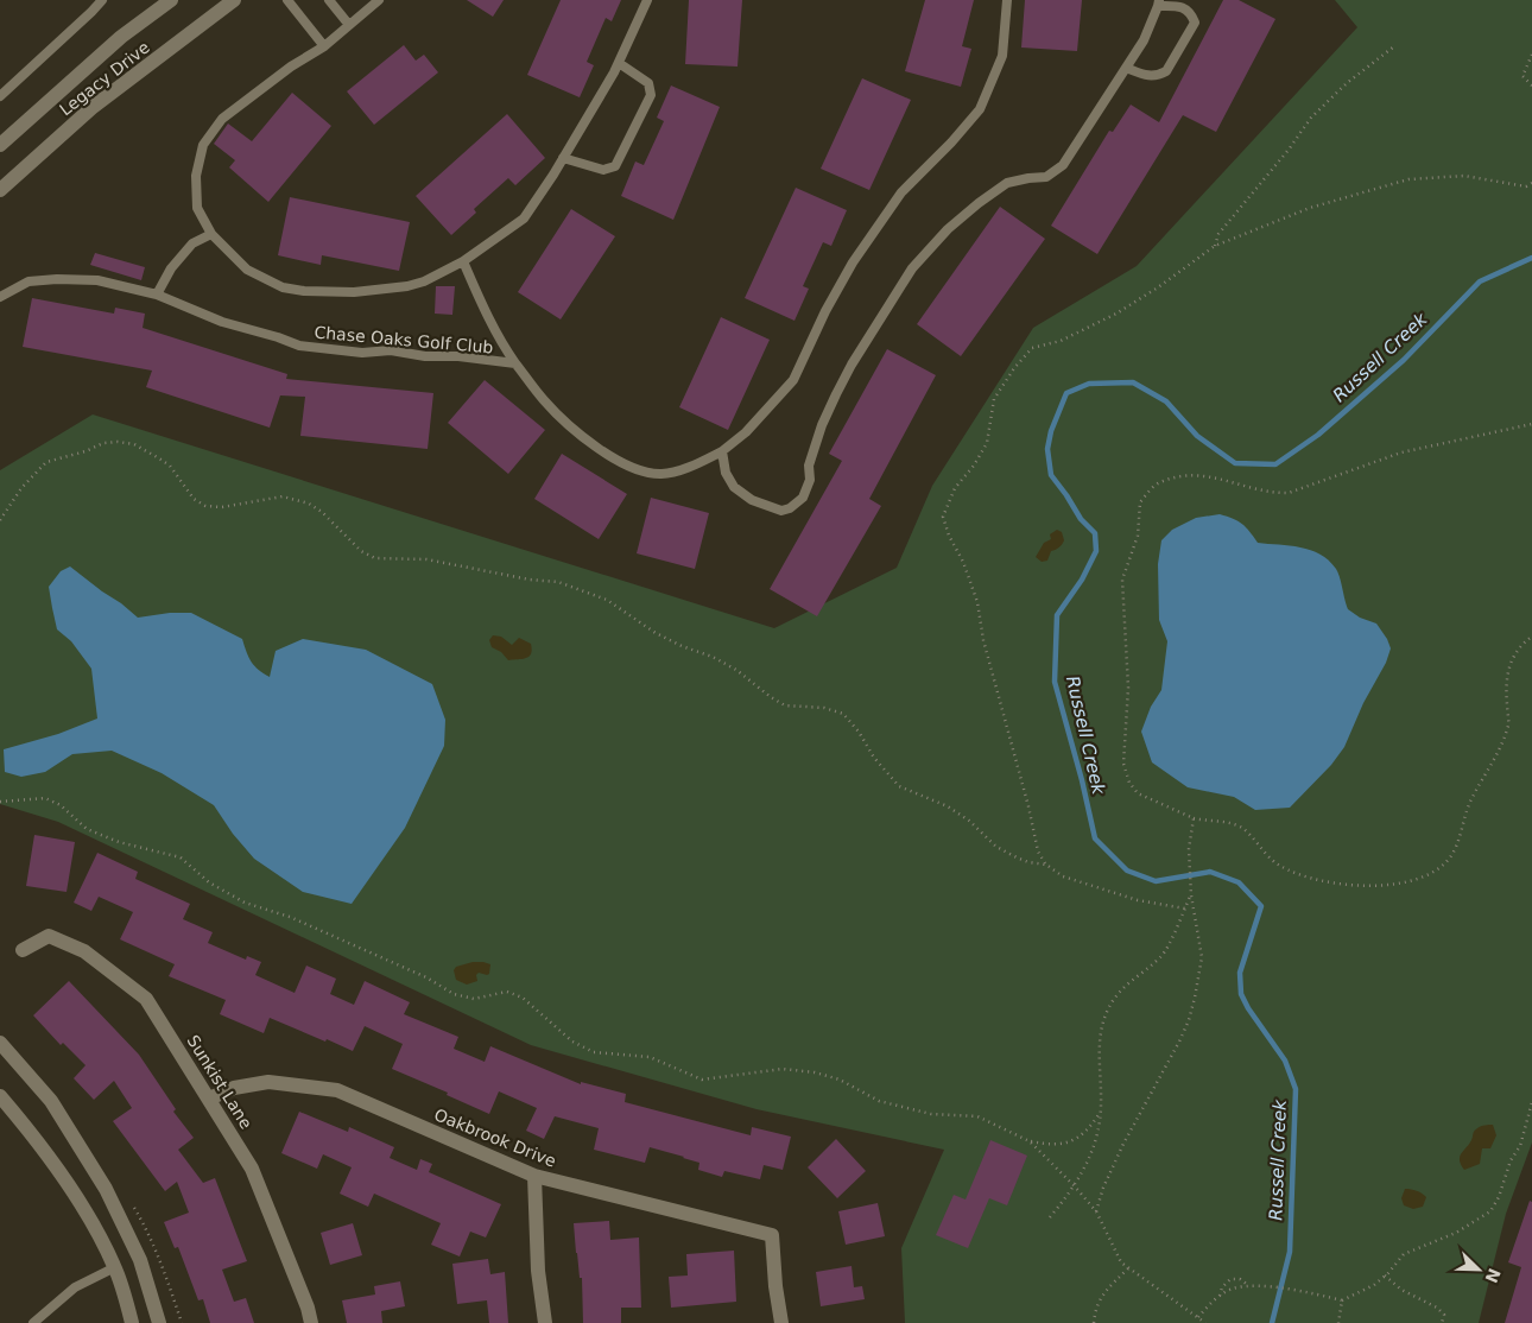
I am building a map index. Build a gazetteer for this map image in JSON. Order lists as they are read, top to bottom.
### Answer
{
  "streets": {
    "street": ["Legacy Drive", "Sunkist Lane", "Oakbrook Drive"],
    "lane": ["Chase Oaks Golf Club"]
  },
  "crossings": [
    ["Sunkist Lane", "Oakbrook Drive"]
  ],
  "water": ["Russell Creek"],
  "north": "bottom right"
}
